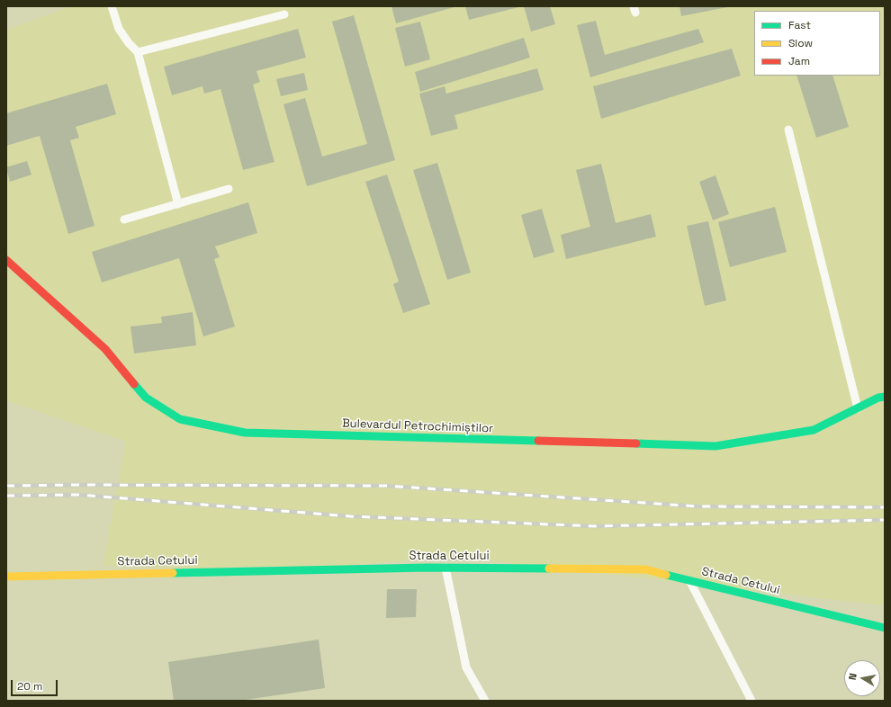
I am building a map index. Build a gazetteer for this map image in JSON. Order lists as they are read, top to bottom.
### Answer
{
  "streets": {
    "street": ["Bulevardul Petrochimiștilor", "Strada Cetului"]
  },
  "legend": ["Fast", "Slow", "Jam"],
  "scale_bar": "20 m",
  "north": "left"
}
